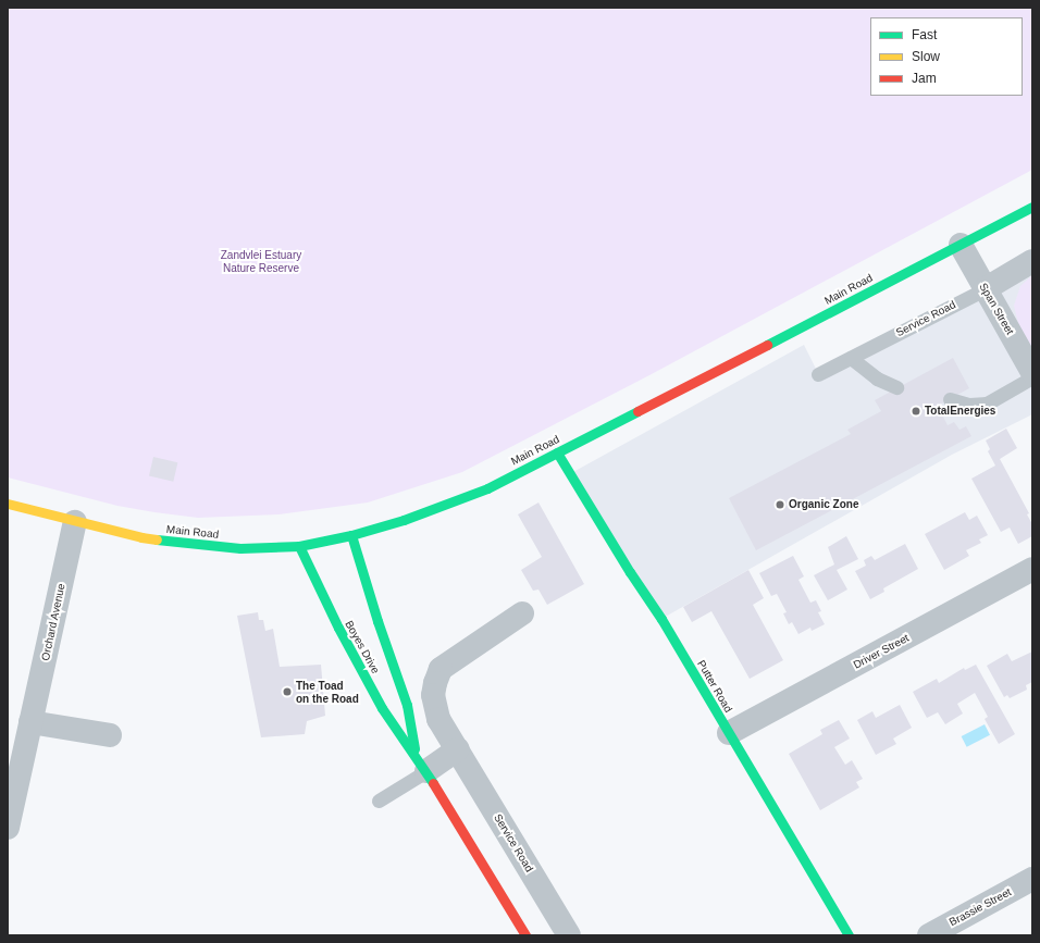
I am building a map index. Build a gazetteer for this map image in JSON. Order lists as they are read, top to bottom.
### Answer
{
  "streets": {
    "main road": ["Main Road", "Boyes Drive", "Putter Road"],
    "street": [
      "Span Street",
      "Service Road",
      "Orchard Avenue",
      "Driver Street",
      "Brassie Street"
    ]
  },
  "crossings": [
    ["Main Road", "Span Street"],
    ["Main Road", "Orchard Avenue"],
    ["Main Road", "Boyes Drive"],
    ["Main Road", "Putter Road"],
    ["Span Street", "Service Road"],
    ["Driver Street", "Putter Road"]
  ],
  "parks": ["Zandvlei Estuary Nature Reserve"],
  "places": ["TotalEnergies", "Organic Zone", "The Toad on the Road"],
  "legend": ["Fast", "Slow", "Jam"]
}
